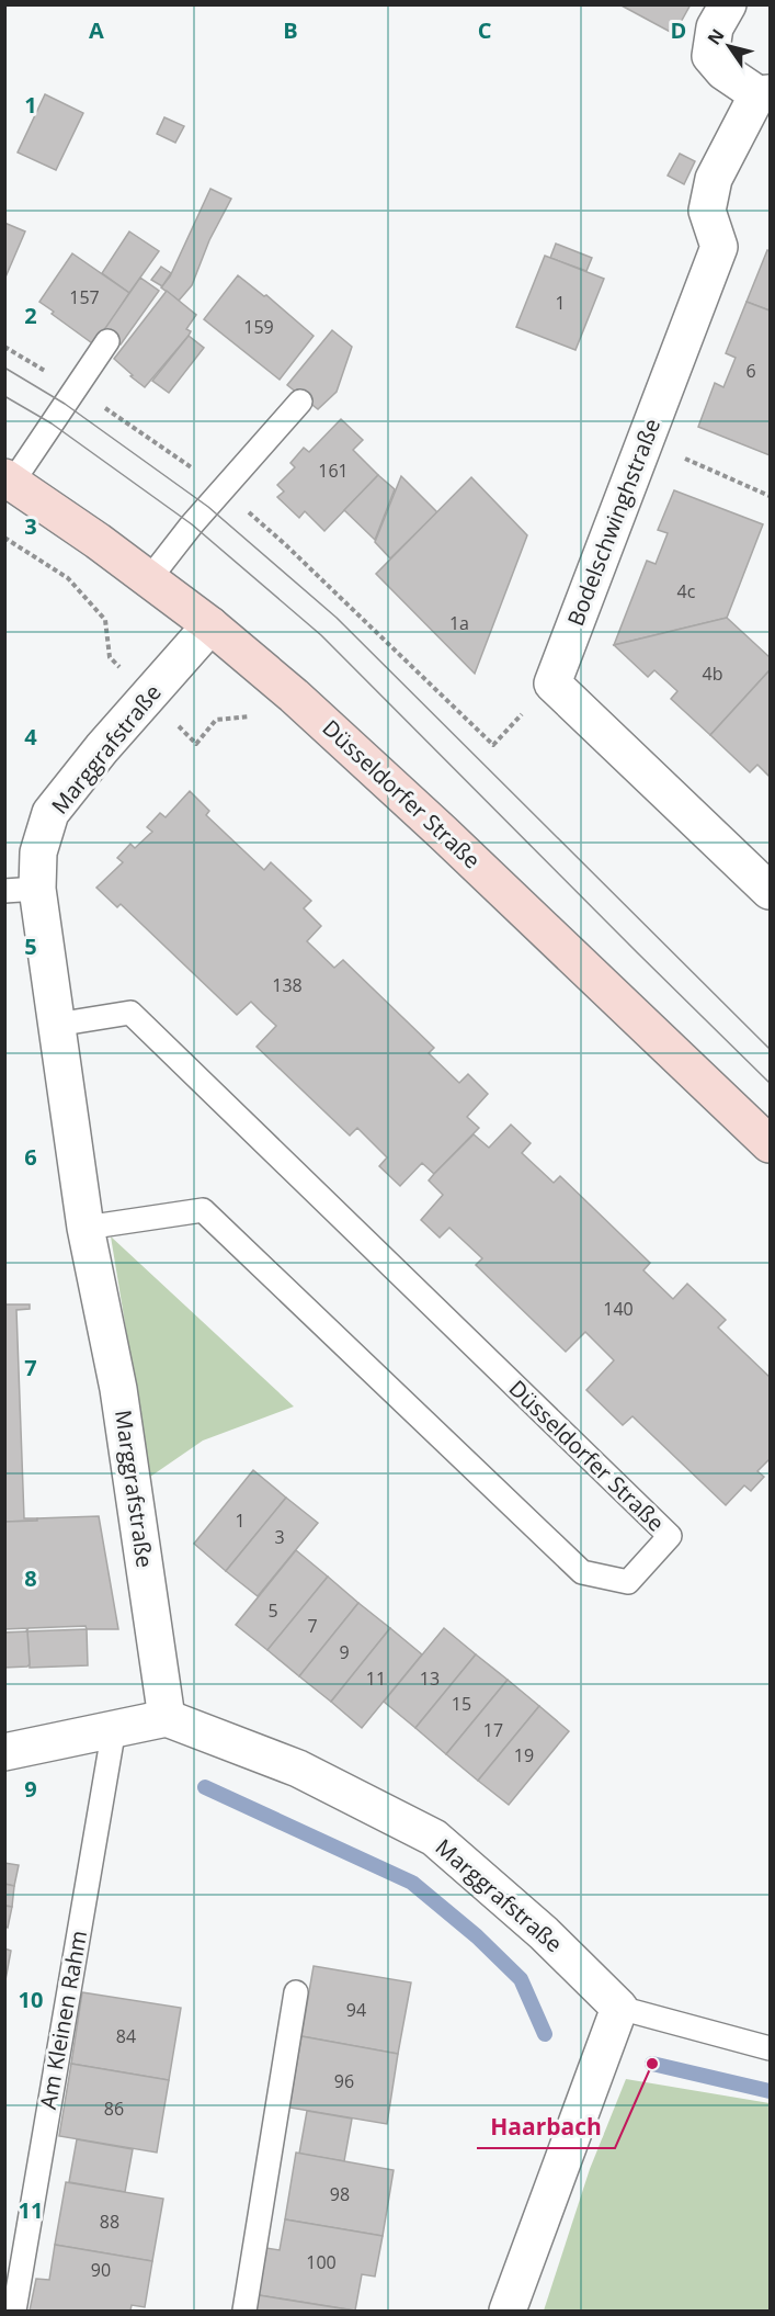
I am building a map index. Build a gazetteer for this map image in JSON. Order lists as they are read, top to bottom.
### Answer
{
  "streets": {
    "main road": ["Düsseldorfer Straße"],
    "street": ["Bodelschwinghstraße", "Marggrafstraße"],
    "lane": ["Am Kleinen Rahm"]
  },
  "crossings": [
    ["Marggrafstraße", "Düsseldorfer Straße"]
  ],
  "places": ["Haarbach"],
  "house_numbers": [
    "157",
    "1",
    "159",
    "6",
    "161",
    "4c",
    "1a",
    "4b",
    "138",
    "140",
    "1",
    "3",
    "5",
    "7",
    "9",
    "11",
    "13",
    "15",
    "17",
    "19",
    "94",
    "84",
    "96",
    "86",
    "98",
    "88",
    "100",
    "90"
  ],
  "north": "top left",
  "grid": {
    "columns": [
      "A",
      "B",
      "C",
      "D"
    ],
    "rows": [
      "1",
      "2",
      "3",
      "4",
      "5",
      "6",
      "7",
      "8",
      "9",
      "10",
      "11"
    ]
  }
}
